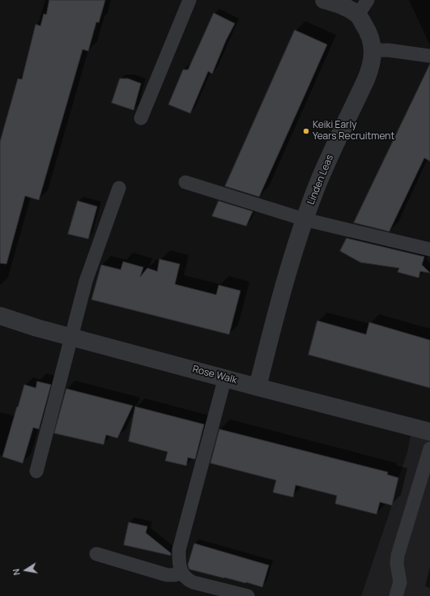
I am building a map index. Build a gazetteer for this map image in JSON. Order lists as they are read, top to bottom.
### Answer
{
  "streets": {
    "street": ["Linden Leas", "Rose Walk"]
  },
  "crossings": [
    ["Linden Leas", "Rose Walk"]
  ],
  "places": ["Keiki Early Years Recruitment"],
  "north": "left"
}
